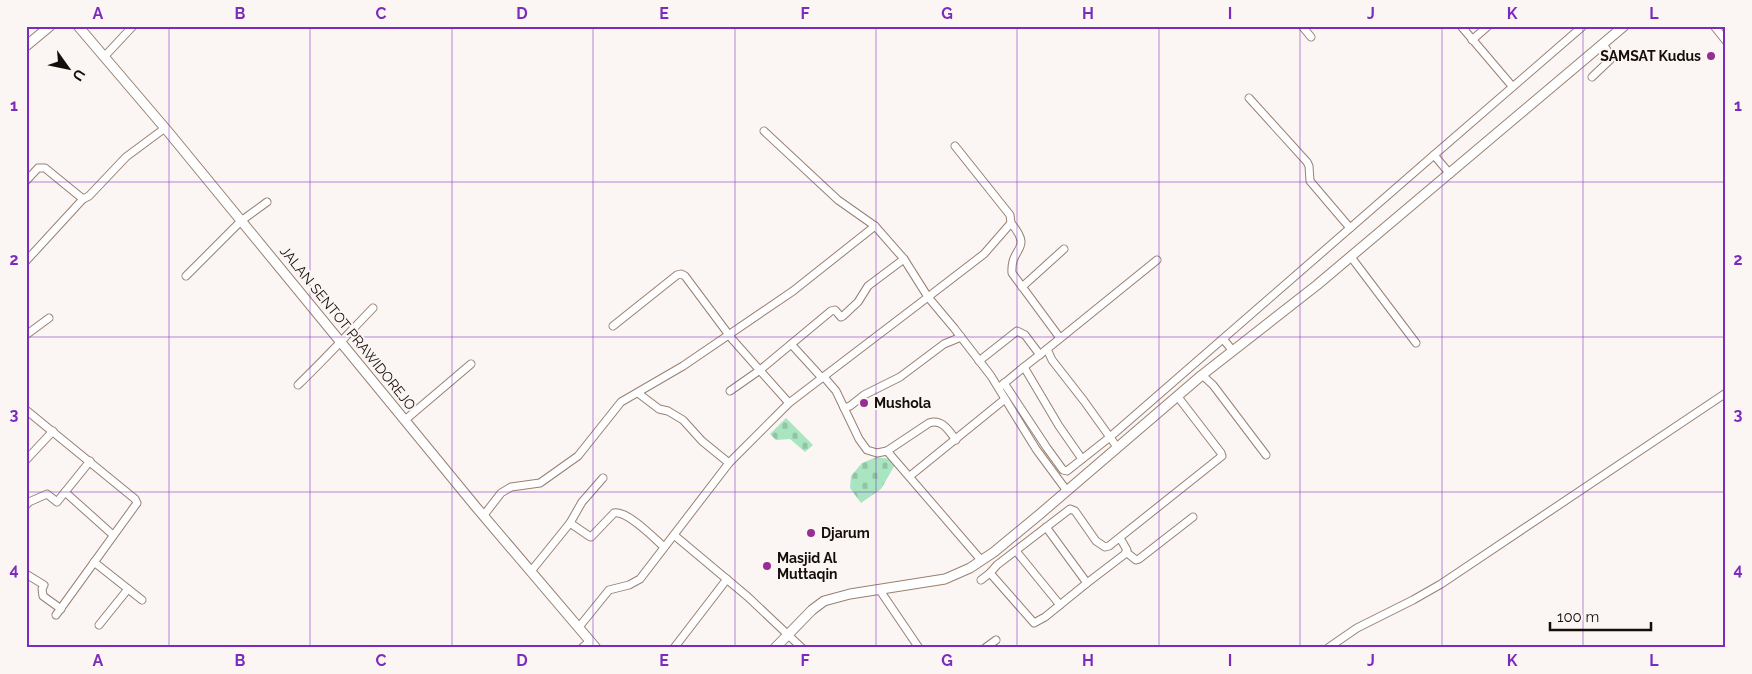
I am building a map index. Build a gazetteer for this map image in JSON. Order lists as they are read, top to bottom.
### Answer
{
  "streets": {
    "street": ["JALAN SENTOT PRAWIDOREJO"]
  },
  "places": [
    "SAMSAT Kudus",
    "Mushola",
    "Djarum",
    "Masjid Al Muttaqin"
  ],
  "scale_bar": "100 m",
  "north": "bottom right",
  "grid": {
    "columns": [
      "A",
      "B",
      "C",
      "D",
      "E",
      "F",
      "G",
      "H",
      "I",
      "J",
      "K",
      "L"
    ],
    "rows": [
      "1",
      "2",
      "3",
      "4"
    ]
  }
}
